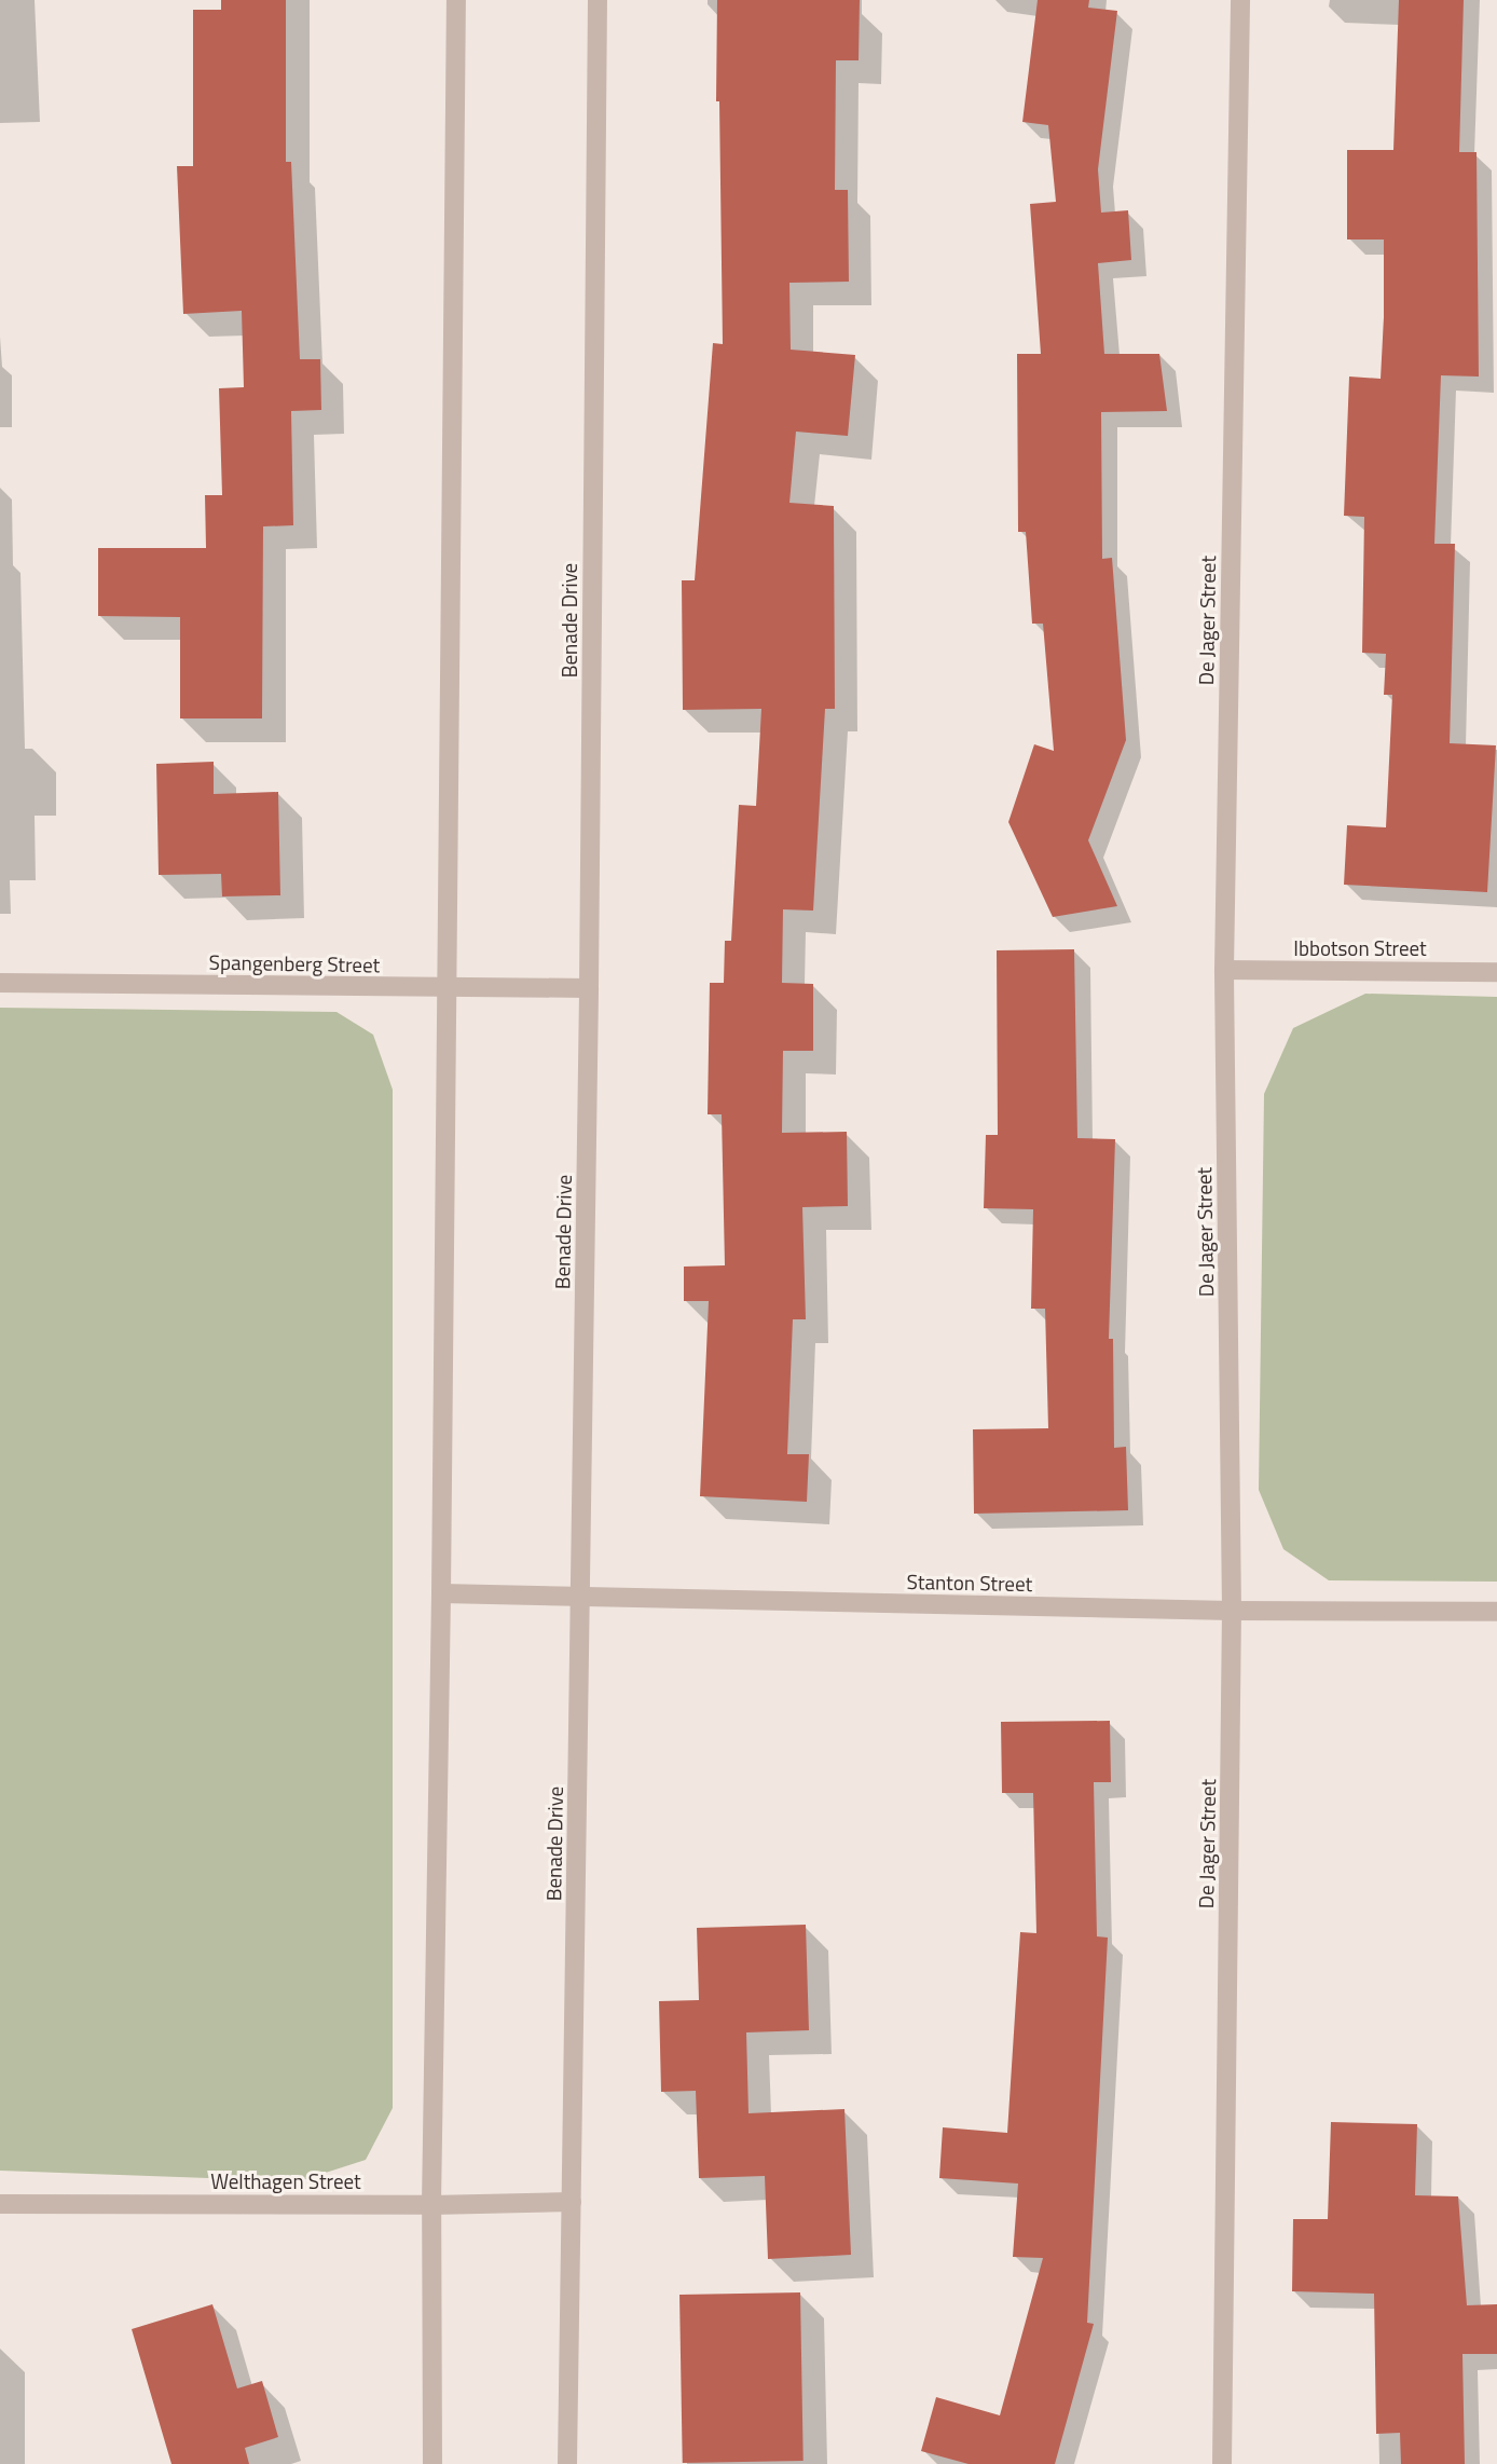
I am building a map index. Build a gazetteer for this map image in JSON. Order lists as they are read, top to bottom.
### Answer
{
  "streets": {
    "street": [
      "Benade Drive",
      "De Jager Street",
      "Ibbotson Street",
      "Spangenberg Street",
      "Stanton Street",
      "Welthagen Street"
    ]
  },
  "crossings": [
    ["Benade Drive", "Spangenberg Street"],
    ["Benade Drive", "Stanton Street"],
    ["Benade Drive", "Welthagen Street"],
    ["De Jager Street", "Ibbotson Street"],
    ["De Jager Street", "Stanton Street"]
  ]
}
